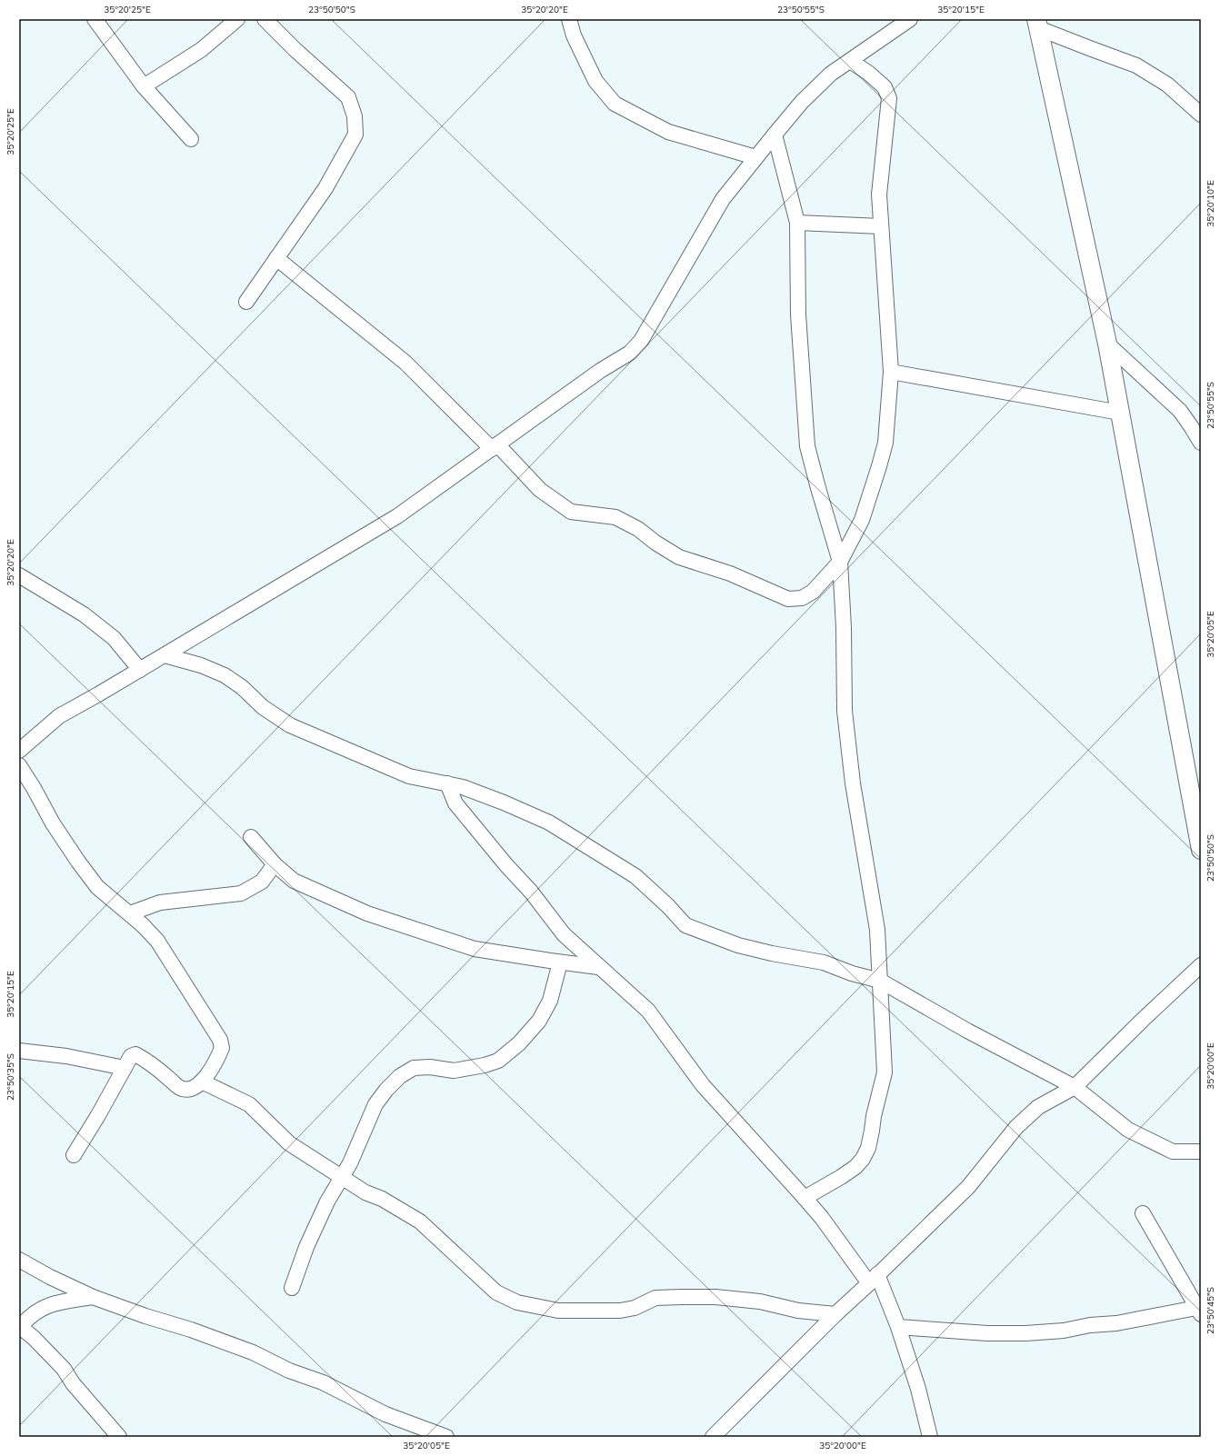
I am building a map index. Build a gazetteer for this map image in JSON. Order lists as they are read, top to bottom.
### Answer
{
  "coordinates": [
    "35°20'25\"E",
    "23°50'50\"S",
    "35°20'20\"E",
    "23°50'55\"S",
    "35°20'15\"E",
    "35°20'10\"E",
    "35°20'05\"E",
    "35°20'00\"E",
    "23°50'35\"S",
    "23°50'45\"S"
  ]
}
